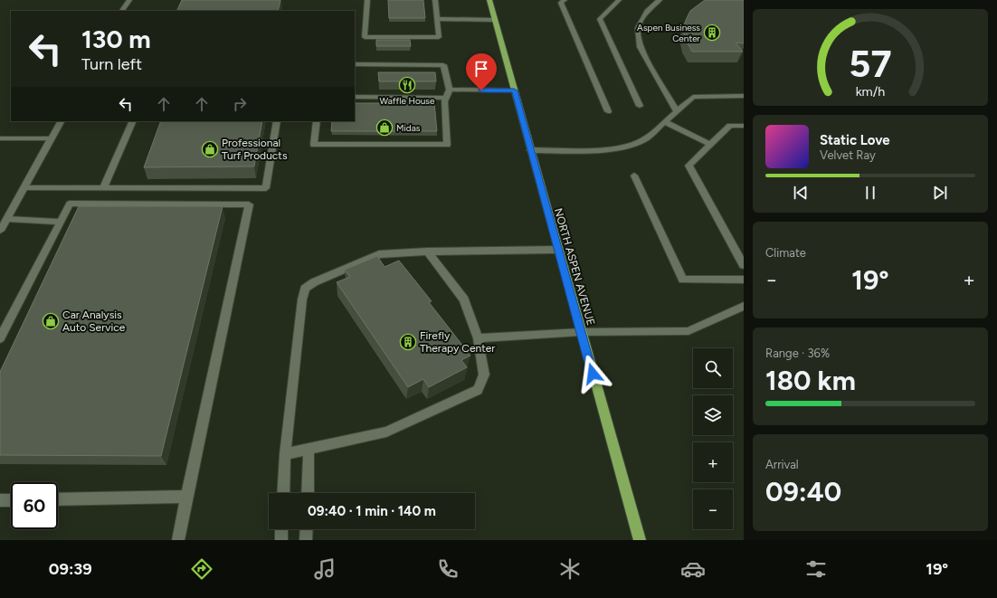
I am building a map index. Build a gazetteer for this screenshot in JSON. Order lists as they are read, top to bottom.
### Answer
{
  "streets": {
    "main road": ["NORTH ASPEN AVENUE"]
  },
  "places": {
    "building": ["Aspen Business Center", "Firefly Therapy Center"],
    "restaurant": ["Waffle House"],
    "shop": ["Midas", "Professional Turf Products", "Car Analysis Auto Service"]
  },
  "page": {
    "turn": ["130 m", "Turn left"],
    "song": ["Static Love", "Velvet Ray"],
    "tile": [
      "Climate",
      ["Range · 36%", "180 km"],
      ["Arrival", "09:40"]
    ],
    "heat": ["−", "19°", "+"],
    "map_buttons": ["+", "−"],
    "limit": "60",
    "trip": "09:40 · 1 min · 140 m",
    "tabs": ["09:39", "19°"],
    "gauge": ["57", "km/h"]
  }
}
